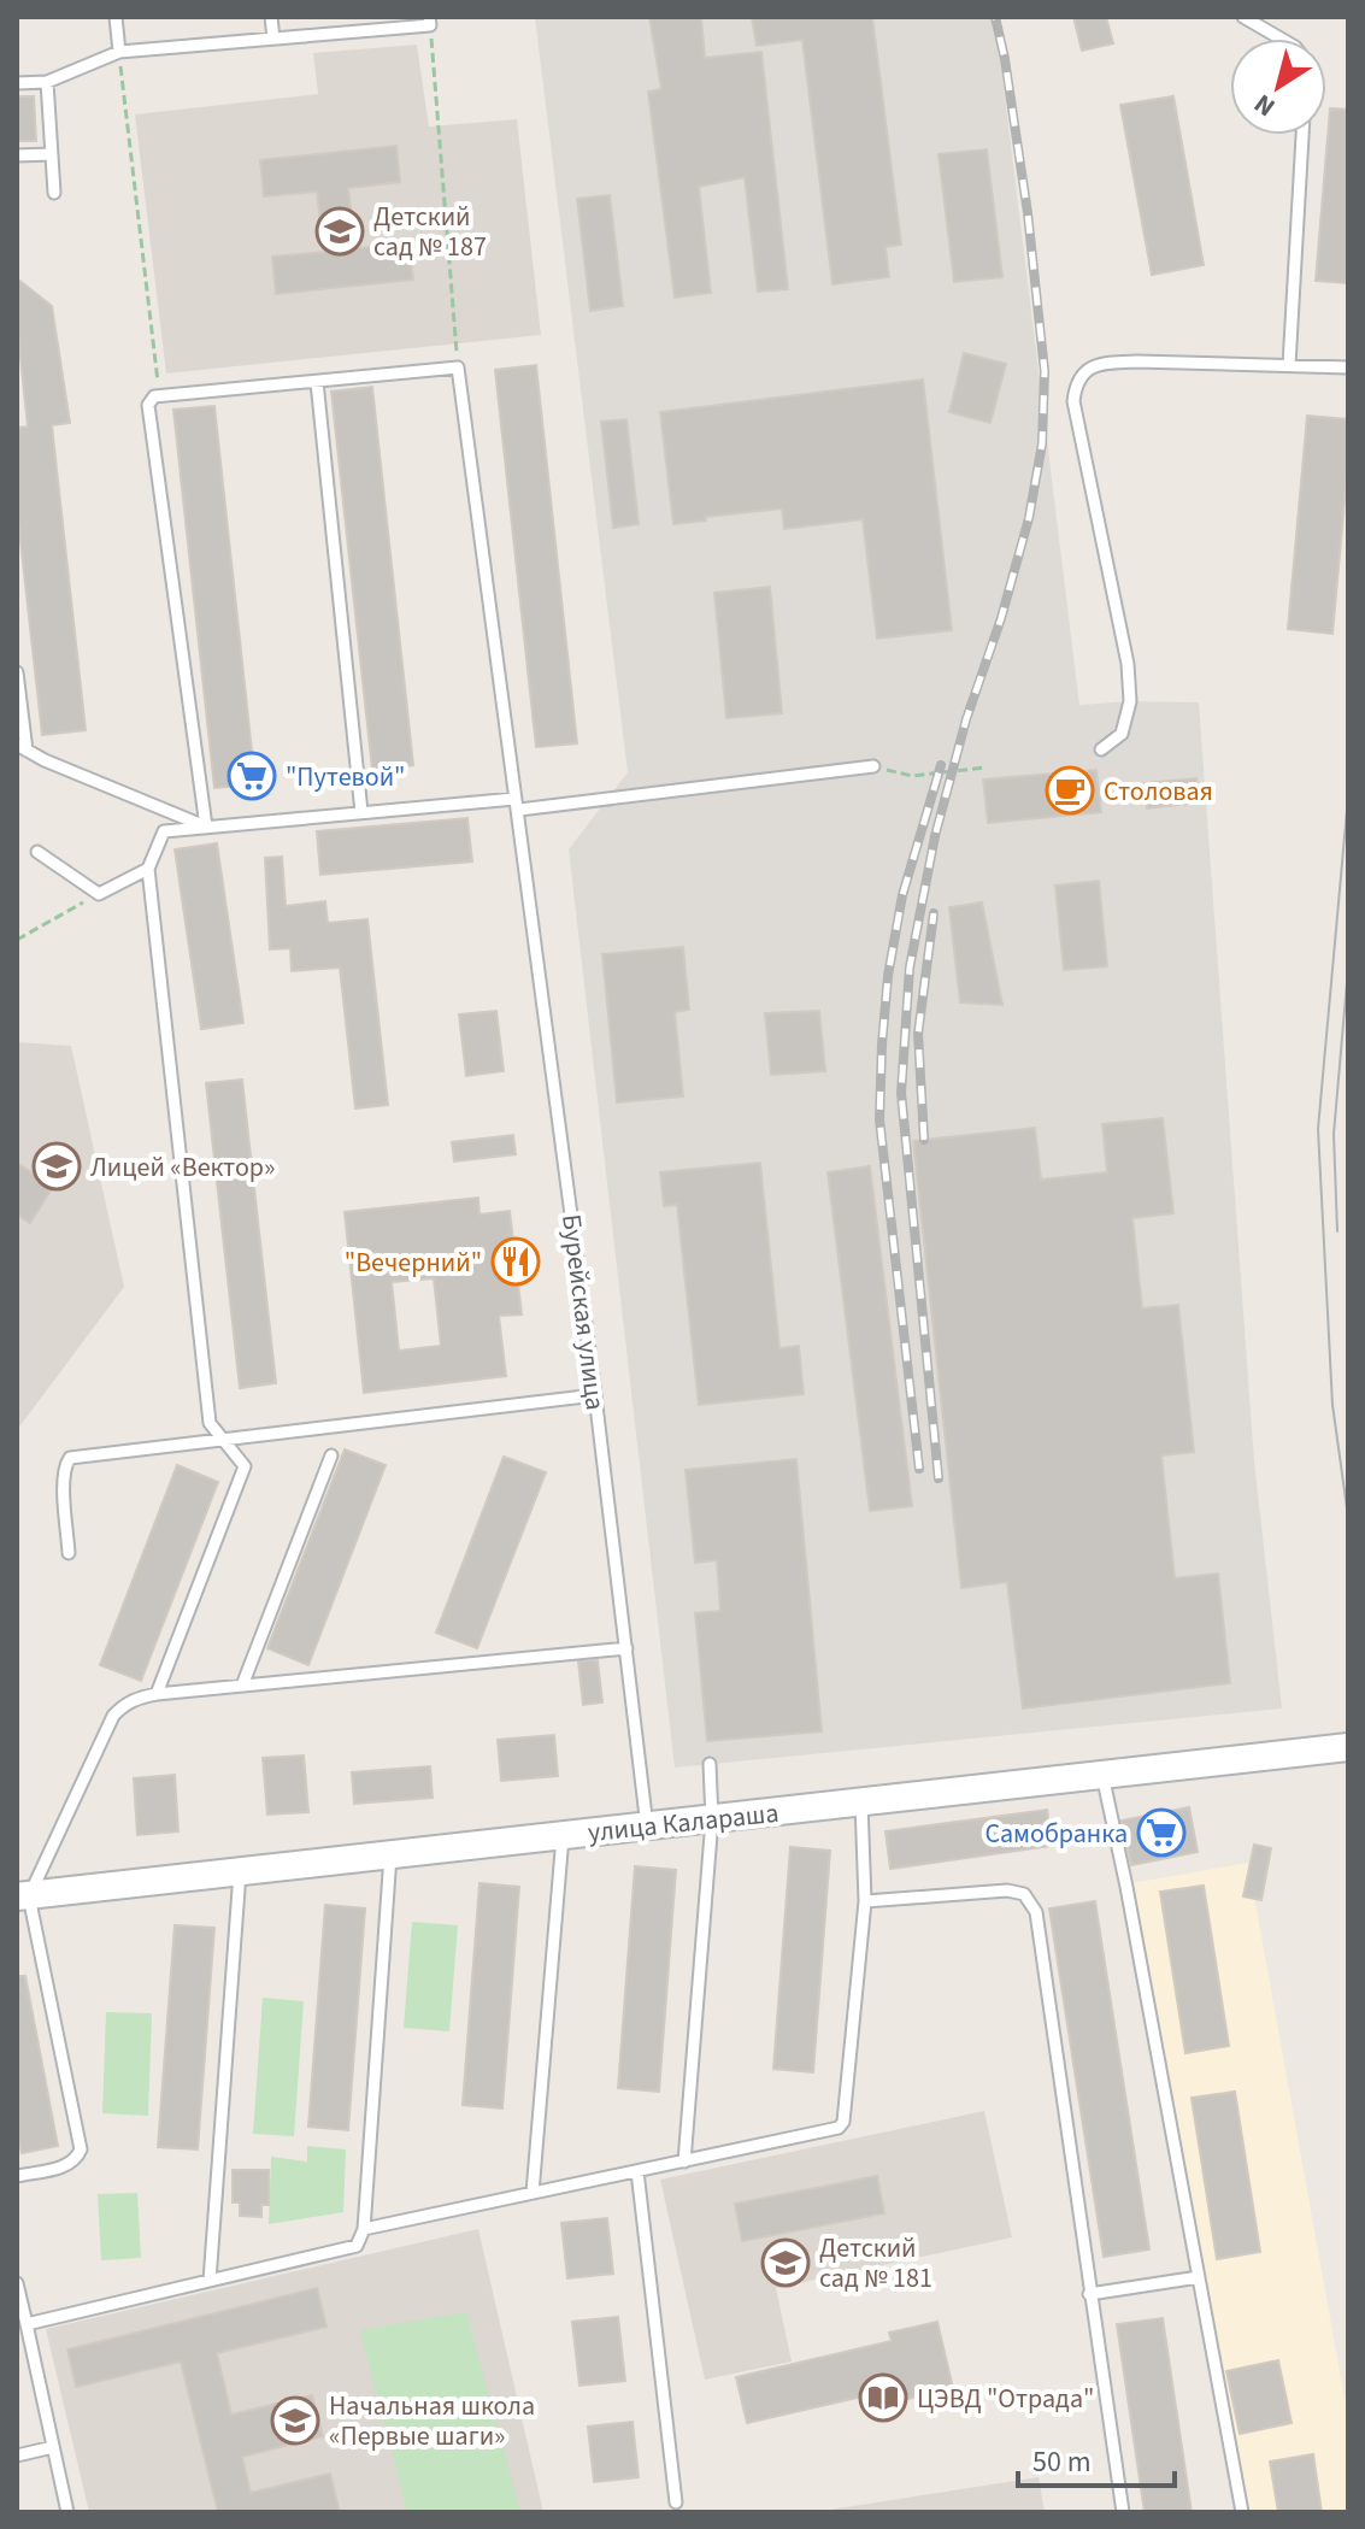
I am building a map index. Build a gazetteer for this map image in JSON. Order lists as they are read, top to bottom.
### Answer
{
  "streets": {
    "street": ["улица Калараша"],
    "lane": ["Бурейская улица"]
  },
  "crossings": [
    ["Бурейская улица", "улица Калараша"]
  ],
  "places": {
    "school or university": [
      "Детский сад № 187",
      "Лицей «Вектор»",
      "Детский сад № 181",
      "Начальная школа «Первые шаги»"
    ],
    "supermarket": ["\"Путевой\"", "Самобранка"],
    "cafe": ["Столовая"],
    "restaurant": ["\"Вечерний\""],
    "library": ["ЦЭВД \"Отрада\""]
  },
  "scale_bar": "50 m",
  "north": "bottom left"
}
